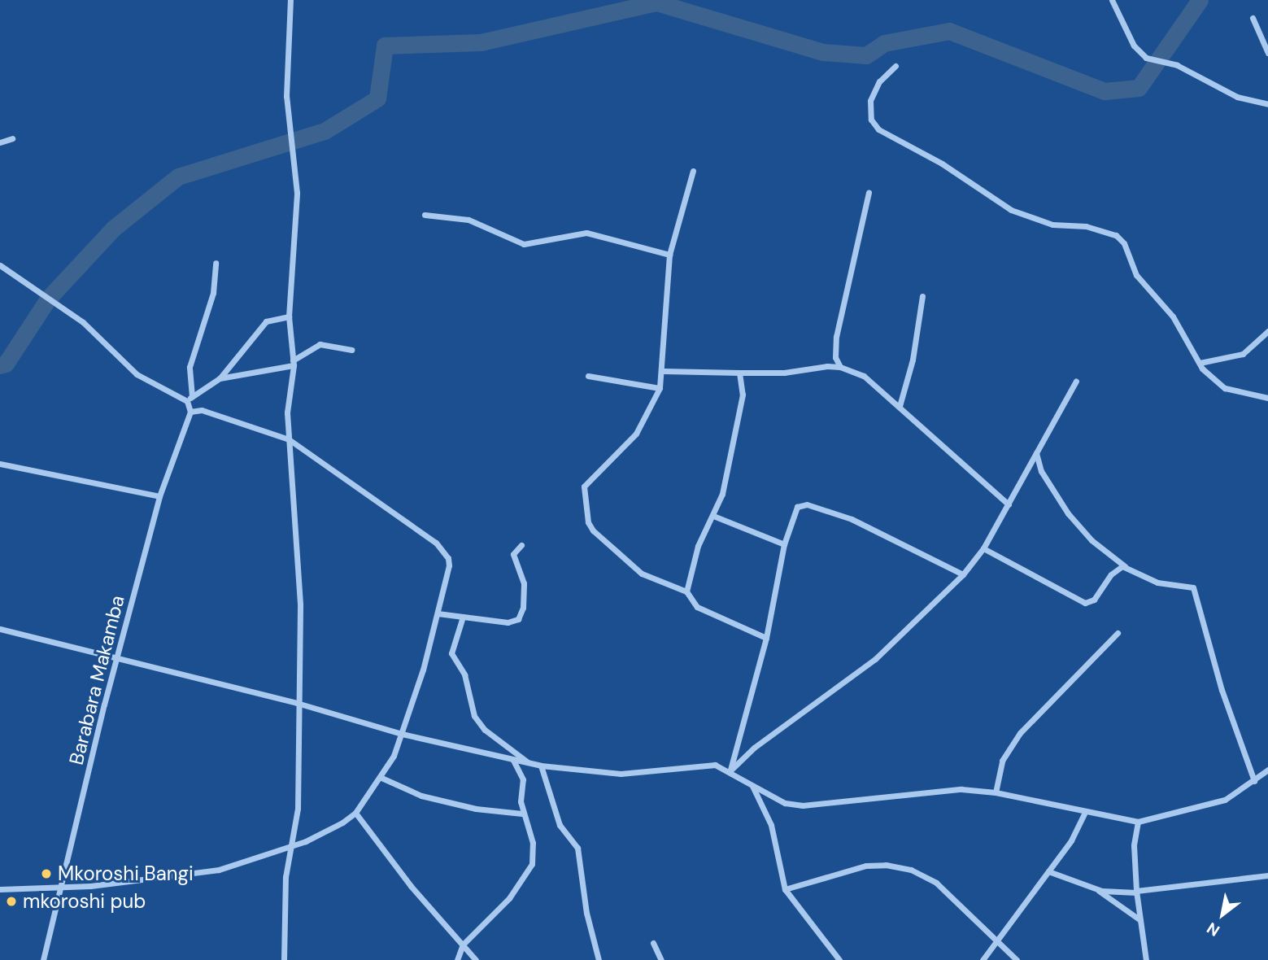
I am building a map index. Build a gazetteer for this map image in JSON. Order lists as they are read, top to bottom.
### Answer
{
  "streets": {
    "street": ["Barabara Makamba"]
  },
  "places": ["Mkoroshi Bangi", "mkoroshi pub"],
  "north": "bottom left"
}
